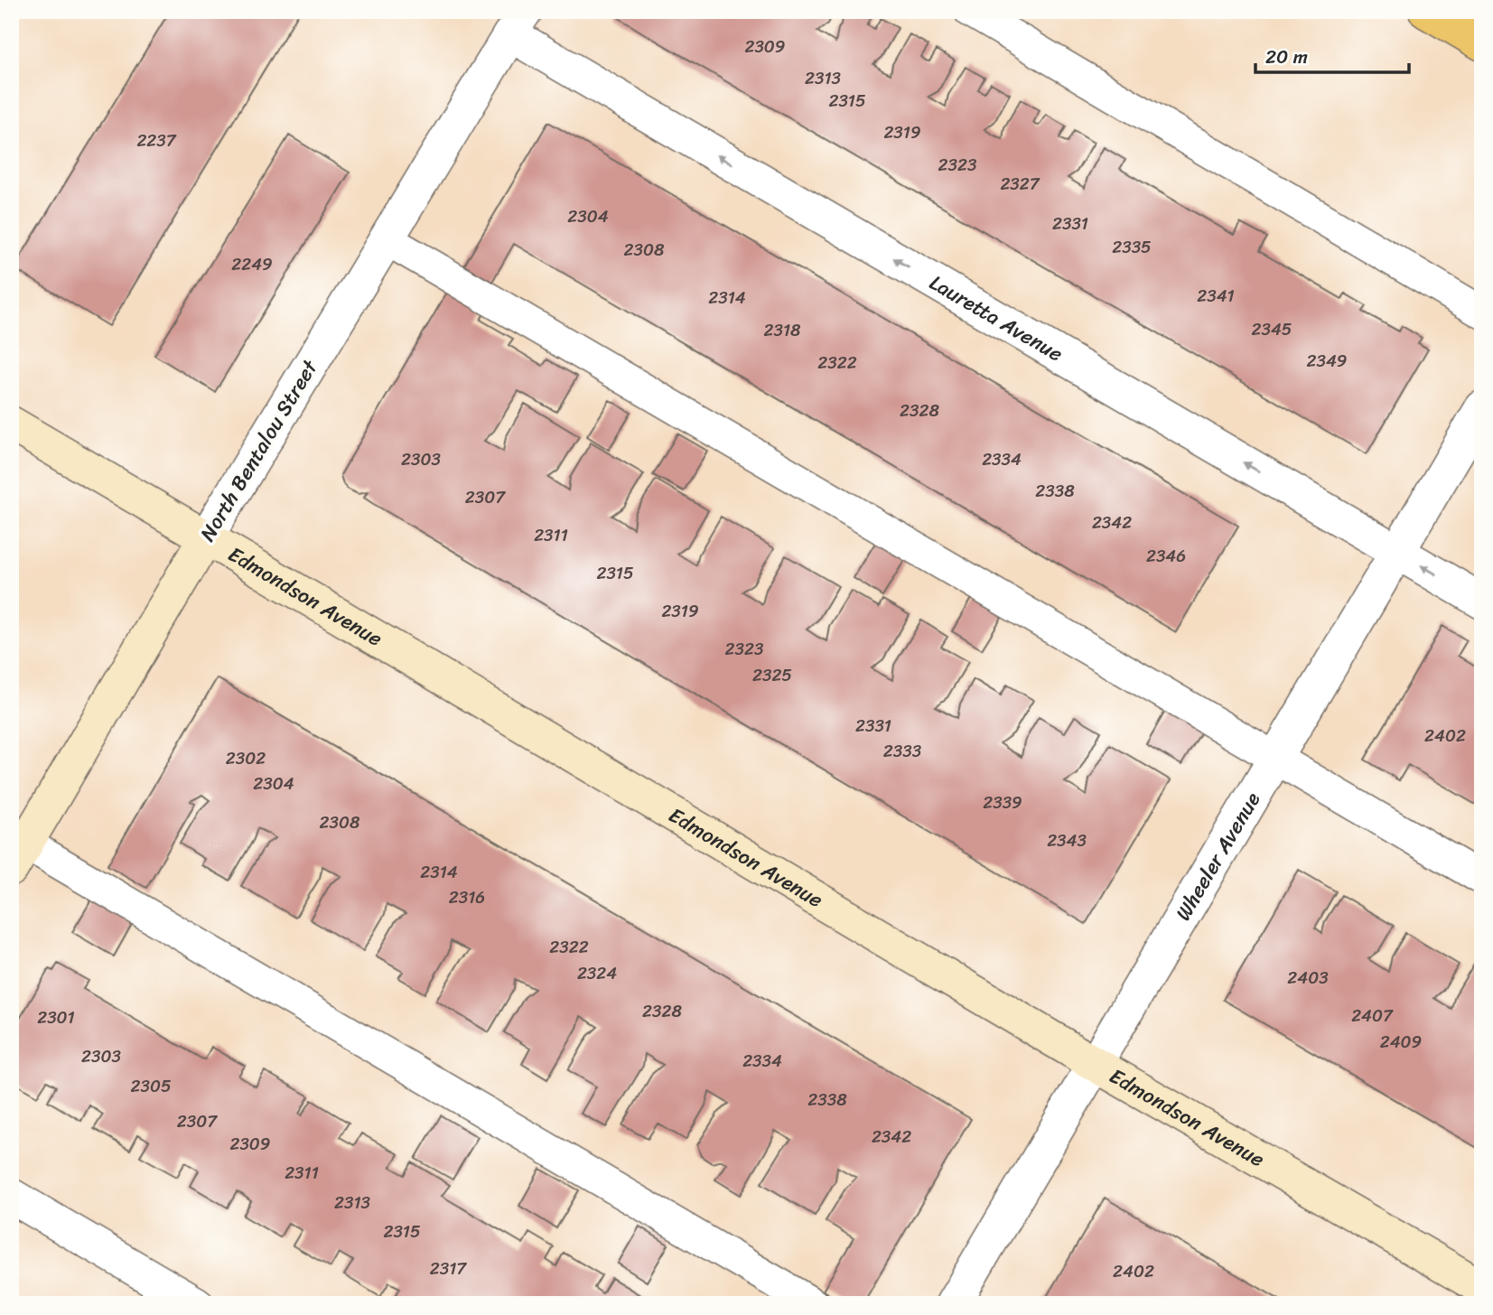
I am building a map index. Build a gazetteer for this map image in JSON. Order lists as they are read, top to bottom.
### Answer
{
  "streets": {
    "main road": ["North Bentalou Street", "Edmondson Avenue"],
    "street": ["Lauretta Avenue", "Wheeler Avenue"]
  },
  "crossings": [
    ["Lauretta Avenue", "North Bentalou Street"],
    ["Lauretta Avenue", "Wheeler Avenue"],
    ["North Bentalou Street", "Edmondson Avenue"],
    ["Edmondson Avenue", "Wheeler Avenue"]
  ],
  "one_way": ["Lauretta Avenue"],
  "house_numbers": [
    "2309",
    "2313",
    "2315",
    "2319",
    "2237",
    "2323",
    "2327",
    "2304",
    "2331",
    "2335",
    "2308",
    "2249",
    "2341",
    "2314",
    "2345",
    "2318",
    "2349",
    "2322",
    "2328",
    "2303",
    "2334",
    "2338",
    "2307",
    "2342",
    "2311",
    "2346",
    "2315",
    "2319",
    "2323",
    "2325",
    "2331",
    "2402",
    "2333",
    "2302",
    "2304",
    "2339",
    "2308",
    "2343",
    "2314",
    "2316",
    "2322",
    "2324",
    "2403",
    "2328",
    "2407",
    "2301",
    "2409",
    "2303",
    "2334",
    "2305",
    "2338",
    "2307",
    "2342",
    "2309",
    "2311",
    "2313",
    "2315",
    "2317",
    "2402"
  ],
  "scale_bar": "20 m"
}
